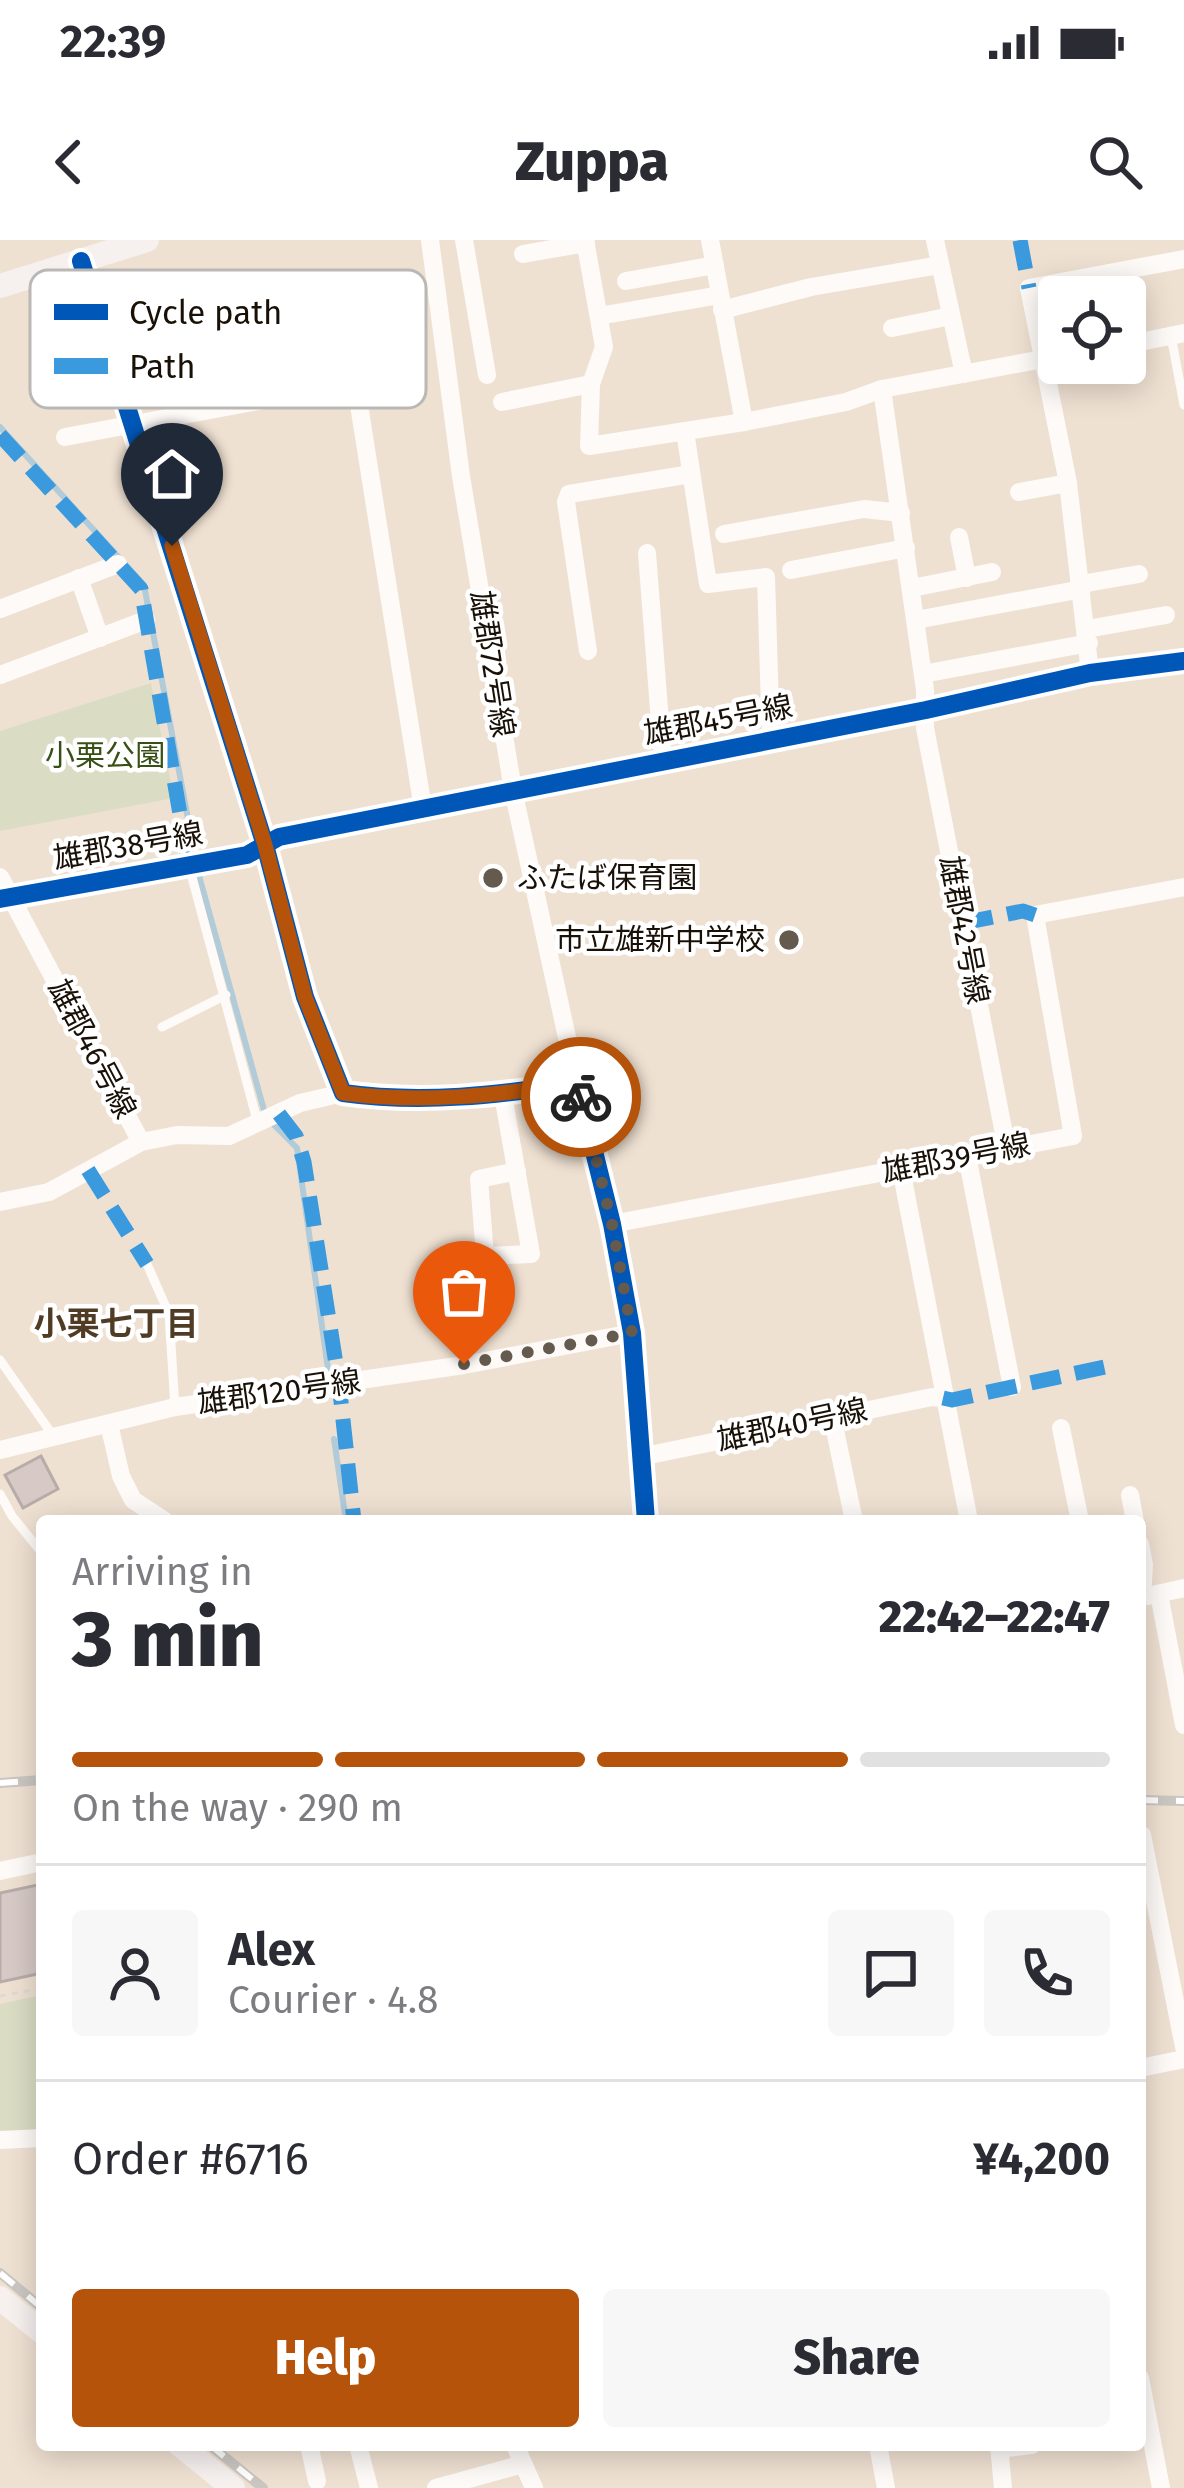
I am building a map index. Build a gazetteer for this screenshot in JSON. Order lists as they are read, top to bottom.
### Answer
{
  "streets": {
    "street": [
      "雄郡72号線",
      "雄郡45号線",
      "雄郡38号線",
      "雄郡42号線",
      "雄郡46号線",
      "雄郡39号線",
      "雄郡120号線",
      "雄郡40号線"
    ]
  },
  "crossings": [
    ["雄郡72号線", "雄郡45号線"],
    ["雄郡72号線", "雄郡39号線"],
    ["雄郡72号線", "雄郡120号線"],
    ["雄郡72号線", "雄郡40号線"],
    ["雄郡45号線", "雄郡38号線"],
    ["雄郡45号線", "雄郡42号線"],
    ["雄郡38号線", "雄郡46号線"],
    ["雄郡42号線", "雄郡39号線"]
  ],
  "districts": ["小栗七丁目"],
  "parks": ["小栗公園"],
  "places": ["ふたば保育園", "市立雄新中学校"],
  "legend": ["Cycle path", "Path"],
  "page": {
    "status": "22:39",
    "header": "Zuppa",
    "heading": ["3 min", "Arriving in", "22:42–22:47"],
    "panel": [
      "Alex",
      "Courier · 4.8",
      "Order #6716",
      "¥4,200"
    ],
    "bar": "On the way · 290 m",
    "buttons": ["Help", "Share"]
  }
}
